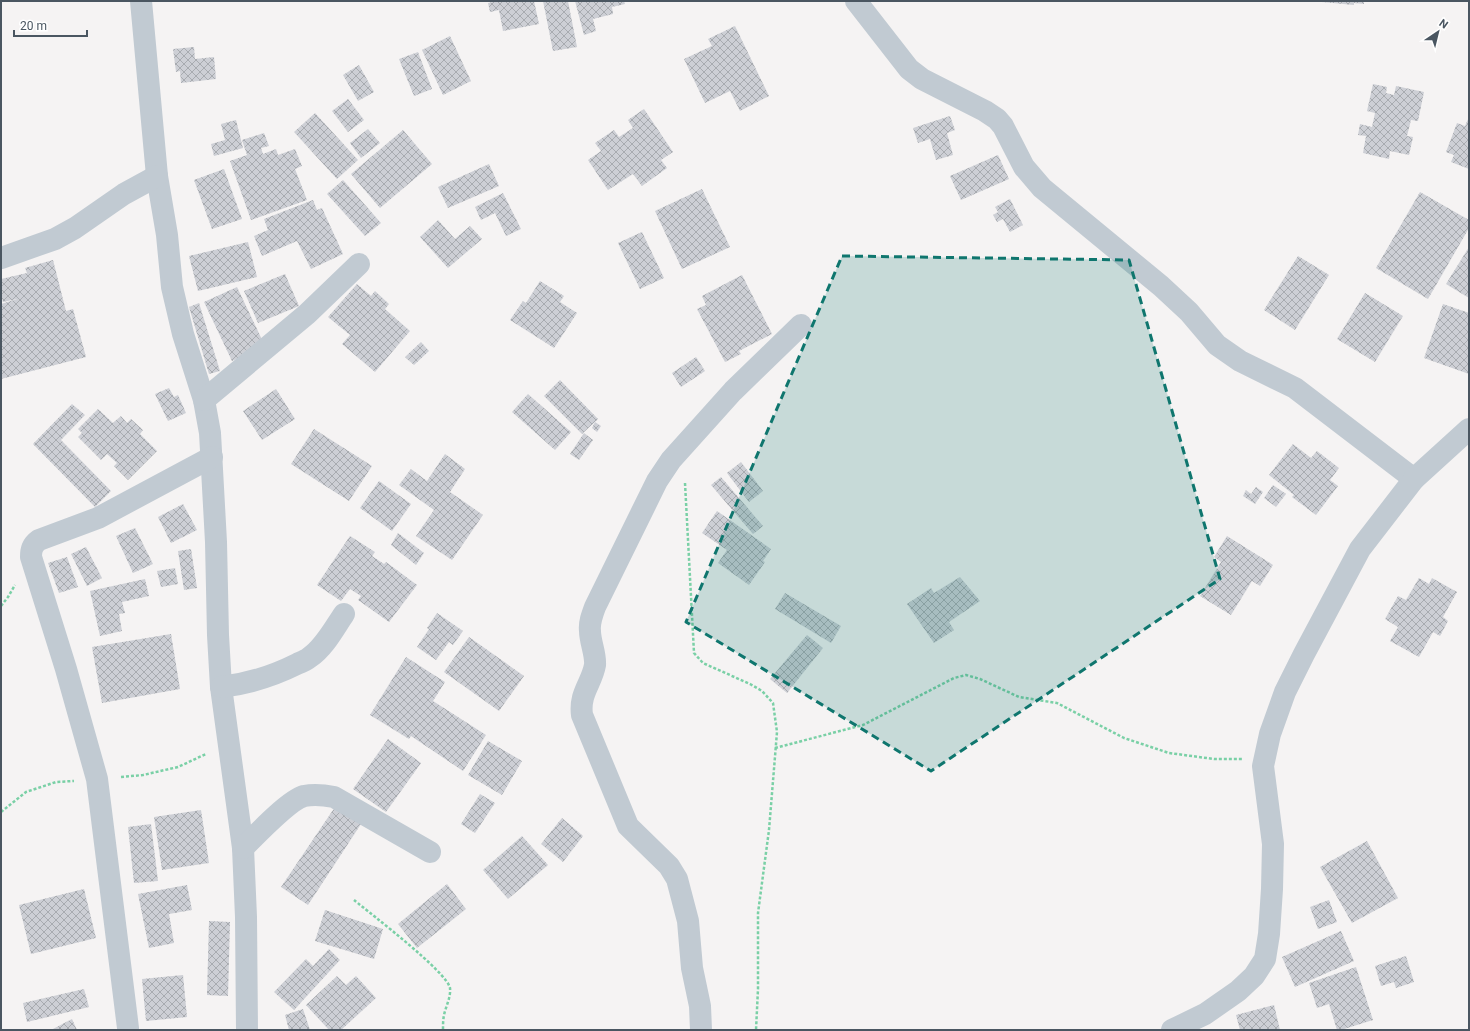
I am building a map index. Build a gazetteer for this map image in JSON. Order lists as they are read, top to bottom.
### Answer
{
  "scale_bar": "20 m",
  "north": "top right"
}
